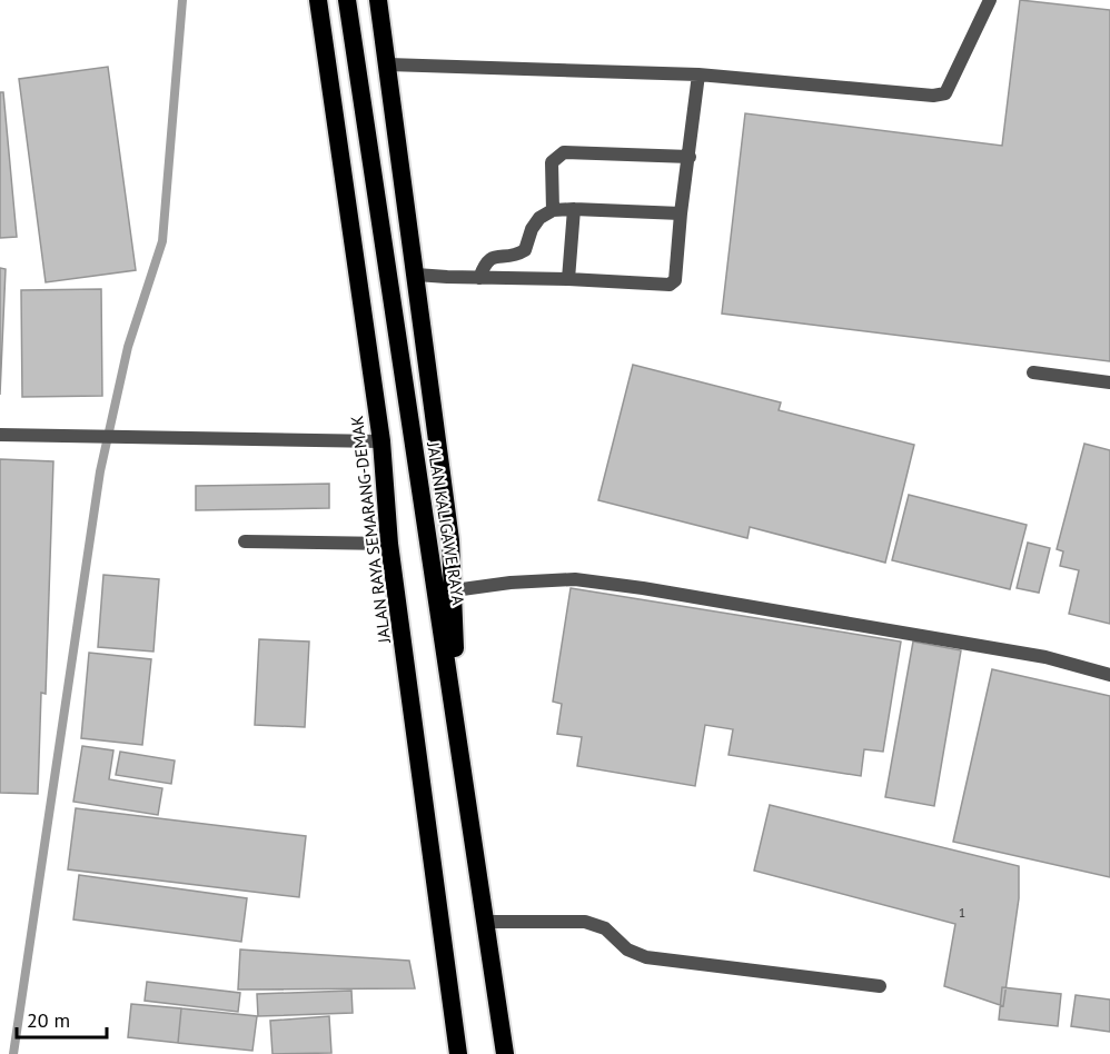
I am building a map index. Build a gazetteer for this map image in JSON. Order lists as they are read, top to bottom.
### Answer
{
  "streets": {
    "highway": ["JALAN KALIGAWE RAYA", "JALAN RAYA SEMARANG-DEMAK"]
  },
  "house_numbers": ["1"],
  "scale_bar": "20 m"
}
